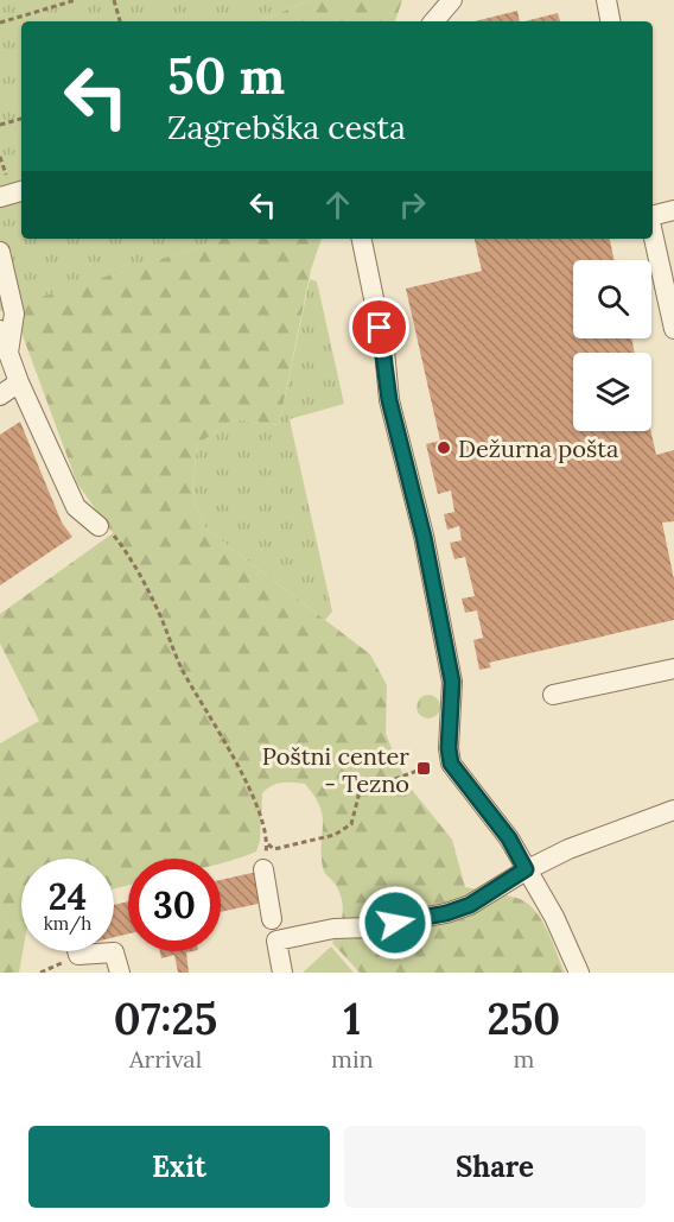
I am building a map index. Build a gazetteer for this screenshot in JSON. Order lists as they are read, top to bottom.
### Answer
{
  "places": {
    "other": ["Dežurna pošta"],
    "transit": ["Poštni center - Tezno"]
  },
  "page": {
    "turn": ["50 m", "Zagrebška cesta"],
    "speed": "24 km/h",
    "limit": "30",
    "eta": [
      "07:25",
      "Arrival",
      "1",
      "min",
      "250",
      "m"
    ],
    "buttons": ["Exit", "Share"]
  }
}
